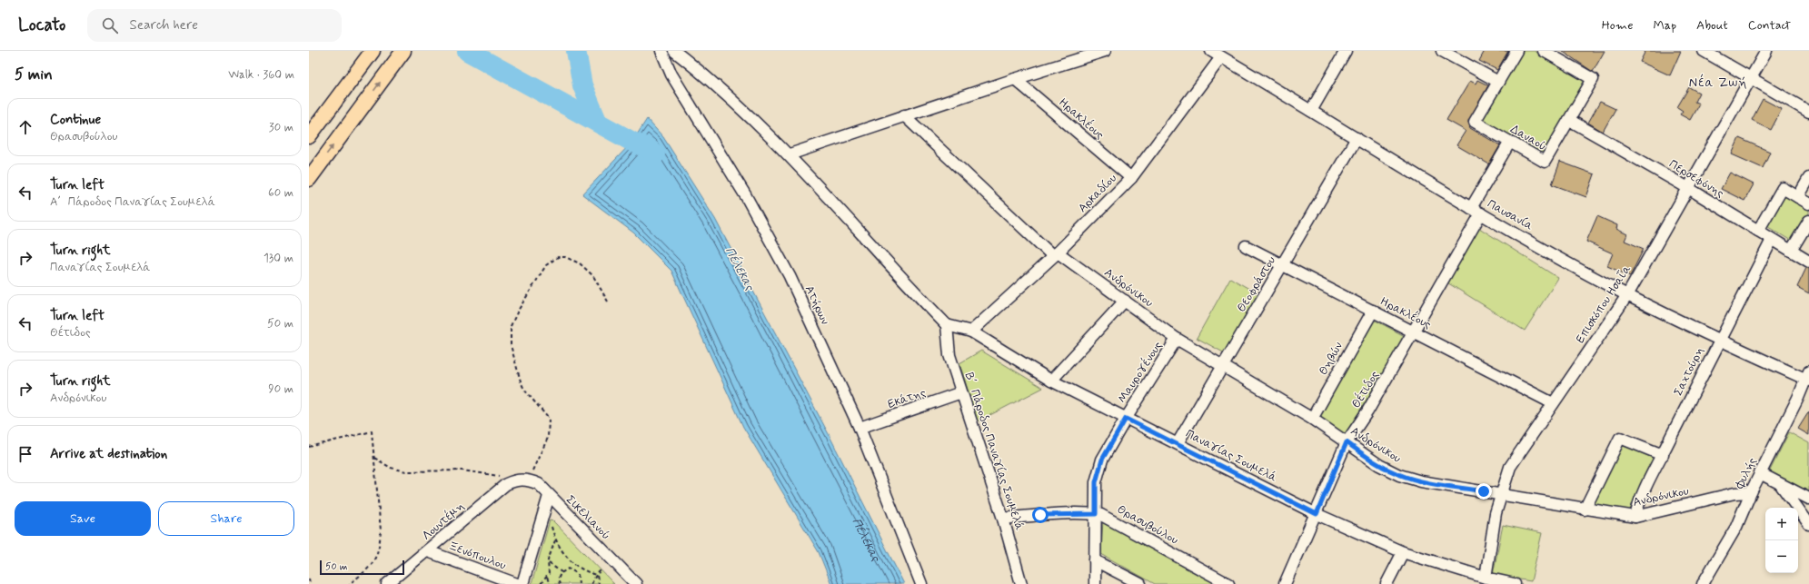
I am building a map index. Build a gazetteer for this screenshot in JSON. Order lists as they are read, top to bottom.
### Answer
{
  "streets": {
    "street": [
      "Ηρακλέους",
      "Δαναού",
      "Περσεφόνης",
      "Αρκαδίου",
      "Παυσανία",
      "Θεοφράστου",
      "Ανδρόνικου",
      "Επισκόπου Ησαΐα",
      "Ατήρων",
      "Θηβών",
      "Σαχτούρη",
      "Μαυρογένους",
      "Θέτιδος",
      "Εκάτης",
      "Β΄ Πάροδος Παναγίας Σουμελά",
      "Παναγίας Σουμελά",
      "Φυλής",
      "Σικελιανού",
      "Λουντέμη",
      "Θρασυβούλου",
      "Ξενόπουλου"
    ]
  },
  "crossings": [
    ["Ηρακλέους", "Αρκαδίου"],
    ["Ηρακλέους", "Θεοφράστου"],
    ["Ηρακλέους", "Επισκόπου Ησαΐα"],
    ["Ηρακλέους", "Θηβών"],
    ["Ηρακλέους", "Θέτιδος"],
    ["Δαναού", "Περσεφόνης"],
    ["Περσεφόνης", "Επισκόπου Ησαΐα"],
    ["Περσεφόνης", "Σαχτούρη"],
    ["Αρκαδίου", "Παυσανία"],
    ["Αρκαδίου", "Ανδρόνικου"],
    ["Αρκαδίου", "Παναγίας Σουμελά"],
    ["Παυσανία", "Θεοφράστου"],
    ["Παυσανία", "Επισκόπου Ησαΐα"],
    ["Παυσανία", "Σαχτούρη"],
    ["Παυσανία", "Θέτιδος"],
    ["Παυσανία", "Φυλής"],
    ["Θεοφράστου", "Ανδρόνικου"],
    ["Θεοφράστου", "Παναγίας Σουμελά"],
    ["Ανδρόνικου", "Επισκόπου Ησαΐα"],
    ["Ανδρόνικου", "Θηβών"],
    ["Ανδρόνικου", "Σαχτούρη"],
    ["Ανδρόνικου", "Μαυρογένους"],
    ["Ανδρόνικου", "Θέτιδος"],
    ["Ανδρόνικου", "Φυλής"],
    ["Επισκόπου Ησαΐα", "Παναγίας Σουμελά"],
    ["Ατήρων", "Εκάτης"],
    ["Μαυρογένους", "Παναγίας Σουμελά"],
    ["Μαυρογένους", "Θρασυβούλου"],
    ["Θέτιδος", "Παναγίας Σουμελά"],
    ["Εκάτης", "Β΄ Πάροδος Παναγίας Σουμελά"],
    ["Β΄ Πάροδος Παναγίας Σουμελά", "Παναγίας Σουμελά"],
    ["Β΄ Πάροδος Παναγίας Σουμελά", "Θρασυβούλου"],
    ["Λουντέμη", "Ξενόπουλου"]
  ],
  "districts": ["Νέα Ζωή"],
  "water": ["Πέλεκας"],
  "scale_bar": "50 m",
  "page": {
    "header": "Locato",
    "search": "Search here",
    "nav": [
      "Home",
      "Map",
      "About",
      "Contact"
    ],
    "heading": ["5 min", "Walk · 360 m"],
    "list": [
      ["Continue", "Θρασυβούλου", "30 m"],
      ["Turn left", "Α΄ Πάροδος Παναγίας Σουμελά", "60 m"],
      ["Turn right", "Παναγίας Σουμελά", "130 m"],
      ["Turn left", "Θέτιδος", "50 m"],
      ["Turn right", "Ανδρόνικου", "90 m"],
      "Arrive at destination"
    ],
    "buttons": ["Save", "Share"],
    "map_buttons": ["+", "−"],
    "scale": "50 m"
  }
}
